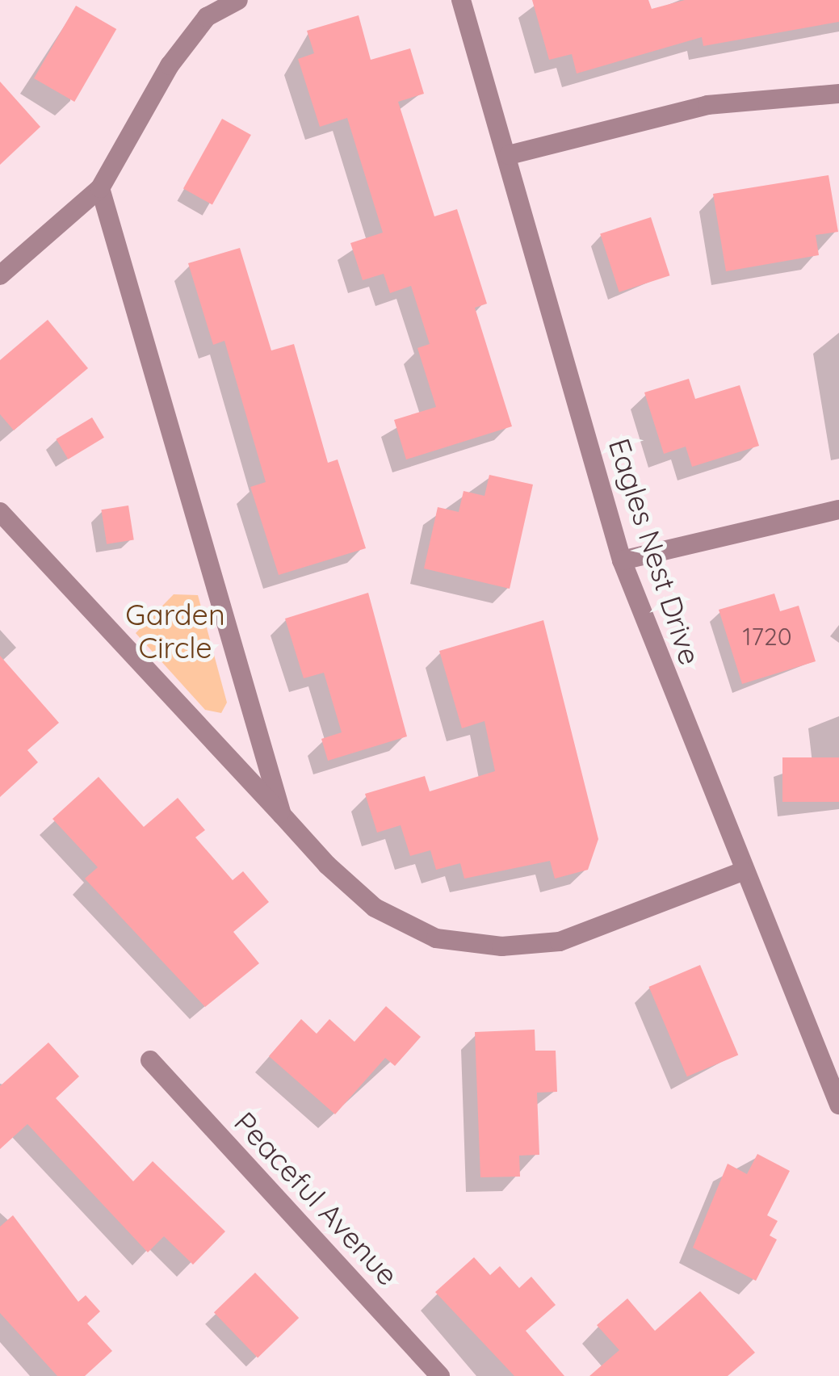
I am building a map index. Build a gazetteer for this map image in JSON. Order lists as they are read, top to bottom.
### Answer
{
  "streets": {
    "street": ["Eagles Nest Drive", "Peaceful Avenue"]
  },
  "parks": ["Garden Circle"],
  "house_numbers": ["1720"]
}
